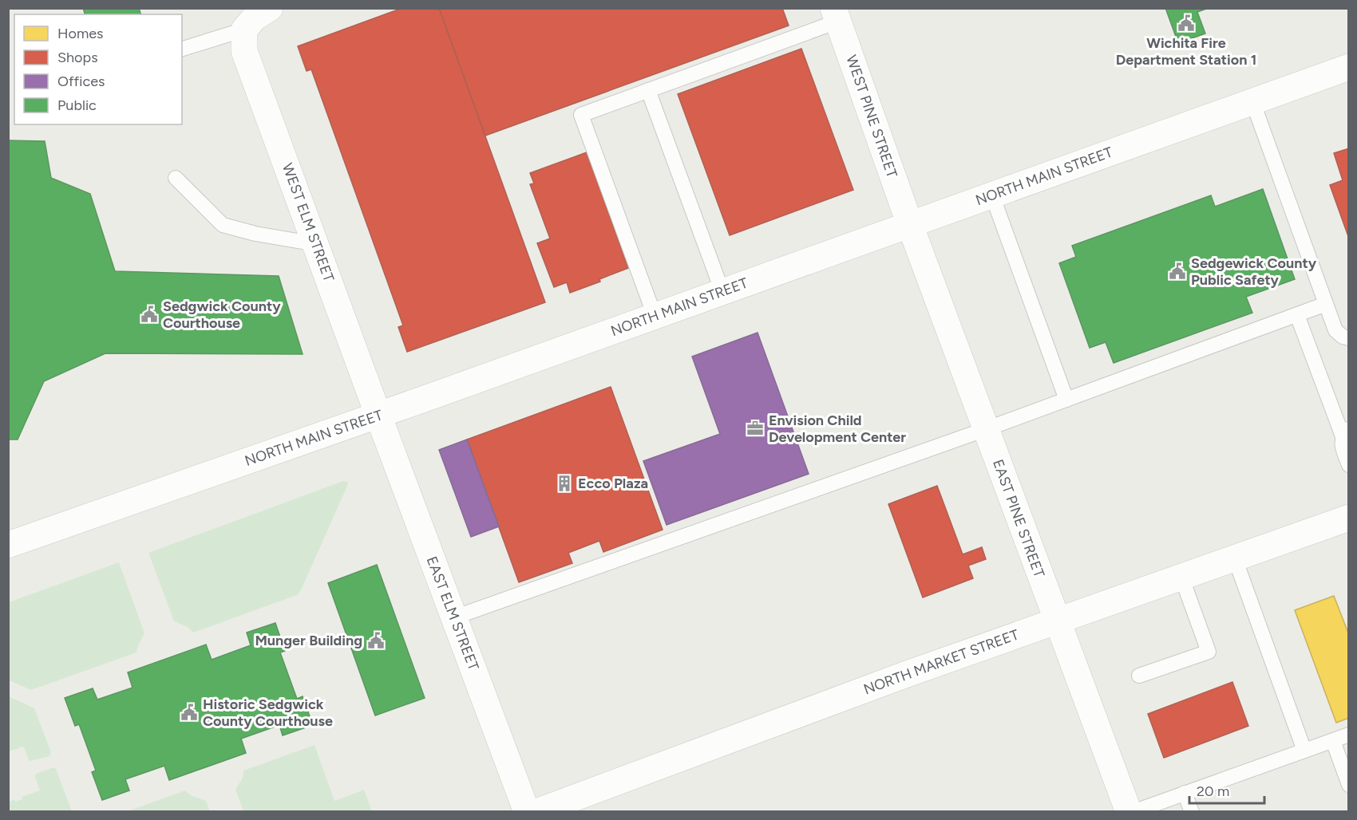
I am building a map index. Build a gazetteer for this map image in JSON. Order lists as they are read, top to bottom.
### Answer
{
  "streets": {
    "street": [
      "WEST PINE STREET",
      "NORTH MAIN STREET",
      "WEST ELM STREET",
      "EAST PINE STREET",
      "EAST ELM STREET",
      "NORTH MARKET STREET"
    ]
  },
  "crossings": [
    ["WEST PINE STREET", "NORTH MAIN STREET"],
    ["WEST PINE STREET", "EAST PINE STREET"],
    ["NORTH MAIN STREET", "WEST ELM STREET"],
    ["NORTH MAIN STREET", "EAST PINE STREET"],
    ["NORTH MAIN STREET", "EAST ELM STREET"],
    ["WEST ELM STREET", "EAST ELM STREET"],
    ["EAST PINE STREET", "NORTH MARKET STREET"]
  ],
  "places": {
    "public building": [
      "Wichita Fire Department Station 1",
      "Sedgewick County Public Safety",
      "Sedgwick County Courthouse",
      "Munger Building",
      "Historic Sedgwick County Courthouse"
    ],
    "office": ["Envision Child Development Center"],
    "building": ["Ecco Plaza"]
  },
  "legend": [
    "Homes",
    "Shops",
    "Offices",
    "Public"
  ],
  "scale_bar": "20 m"
}
